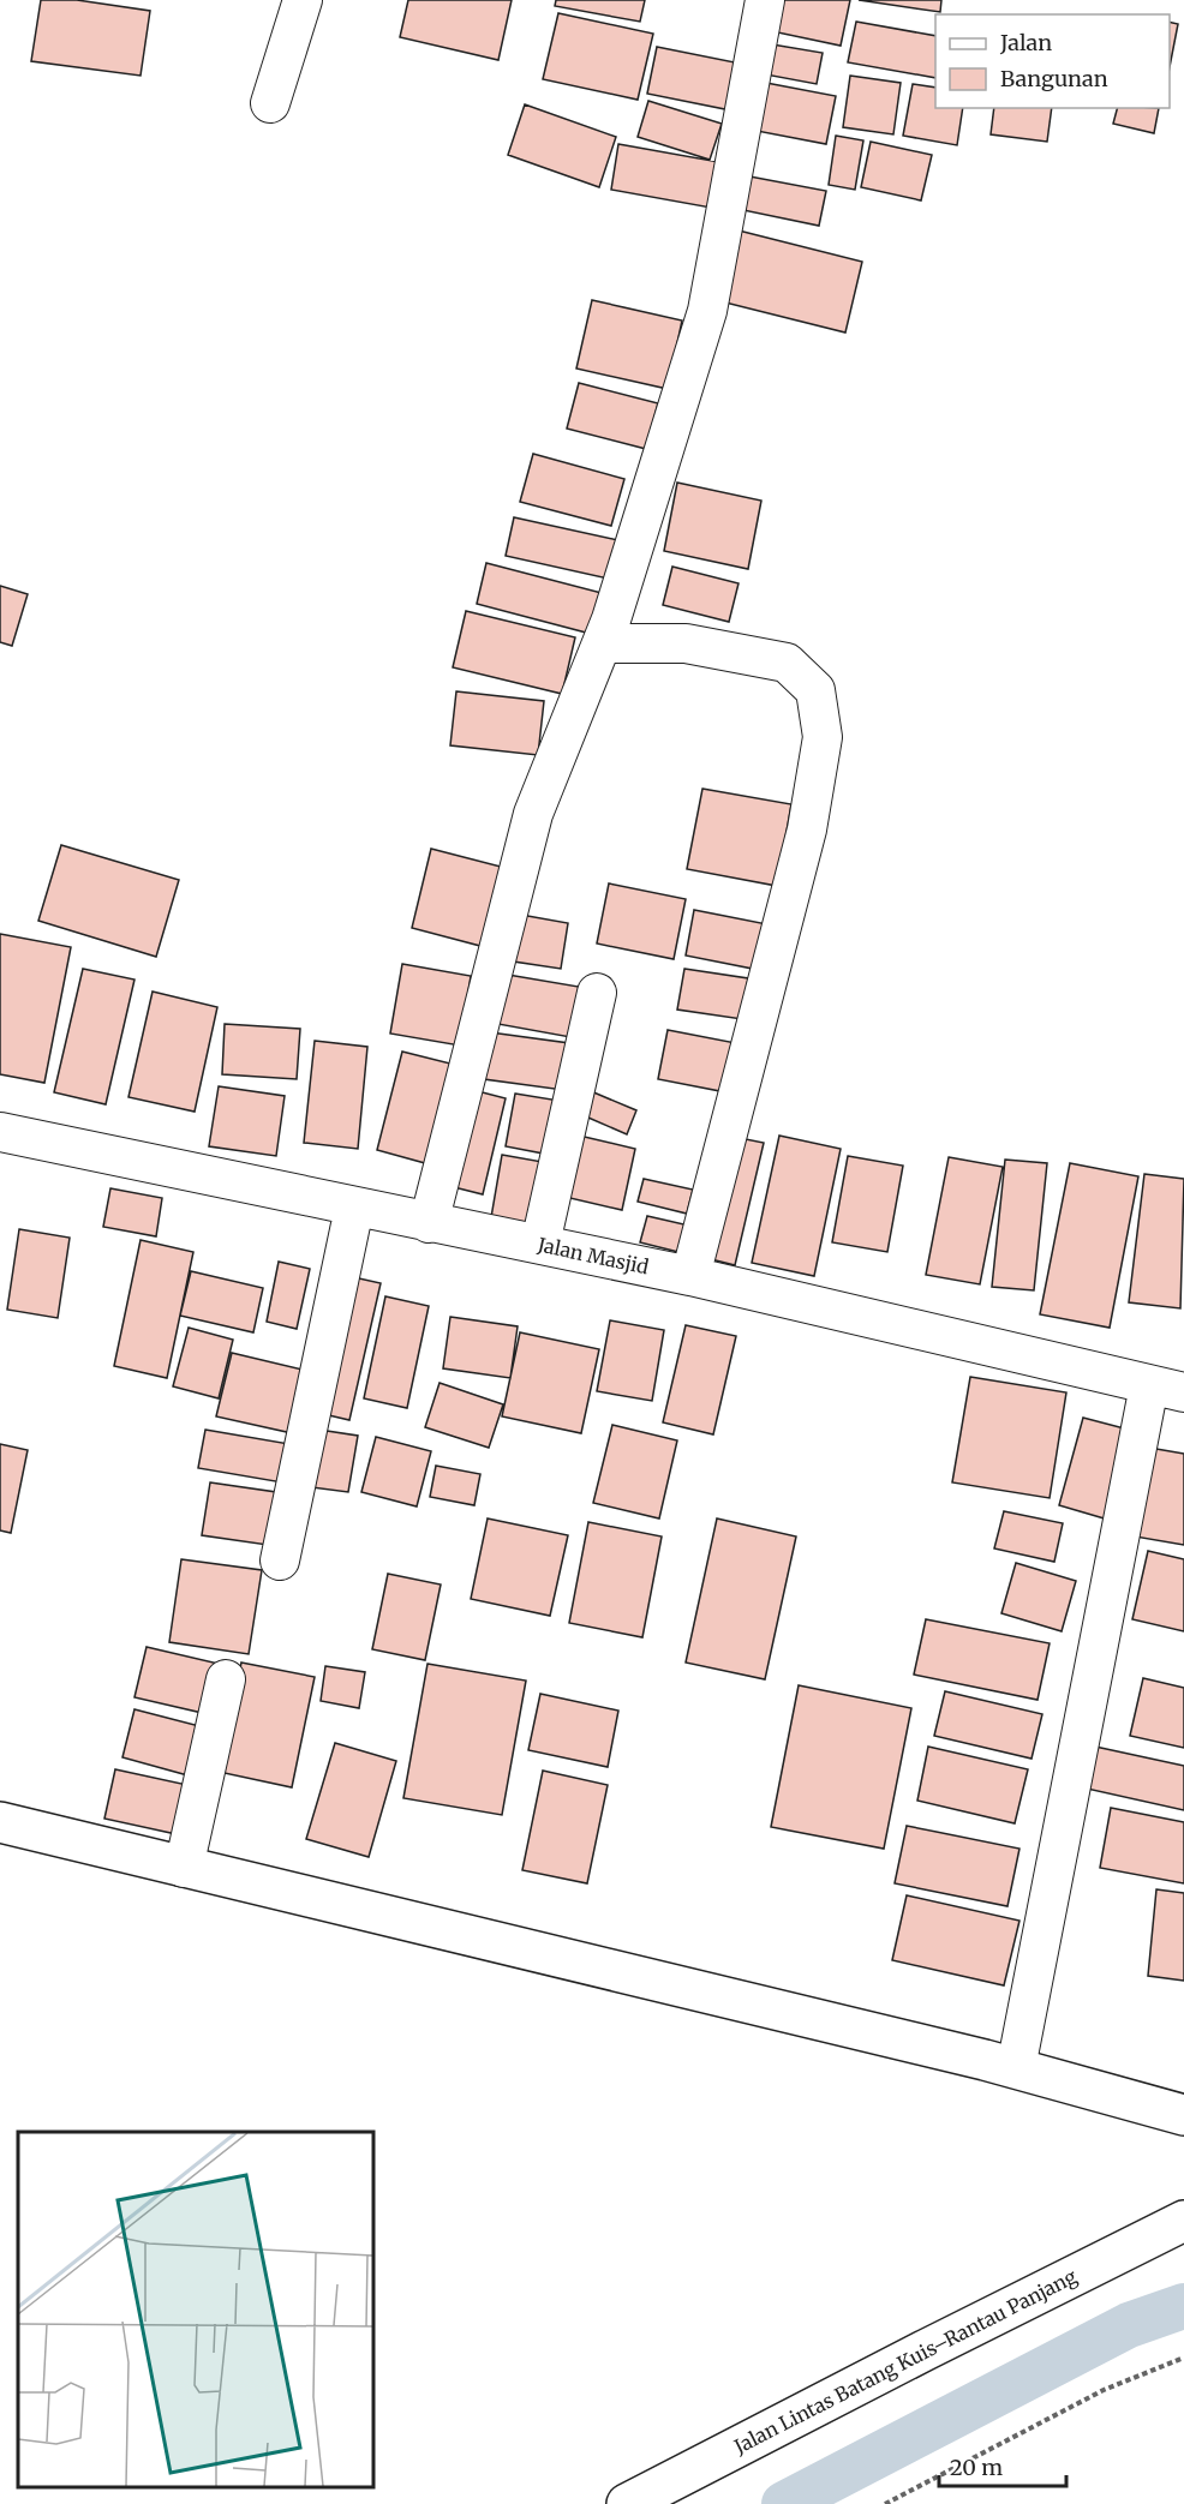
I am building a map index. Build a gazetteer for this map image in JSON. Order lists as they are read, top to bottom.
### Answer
{
  "streets": {
    "street": ["Jalan Masjid", "Jalan Lintas Batang Kuis–Rantau Panjang"]
  },
  "legend": ["Jalan", "Bangunan"],
  "scale_bar": "20 m"
}
